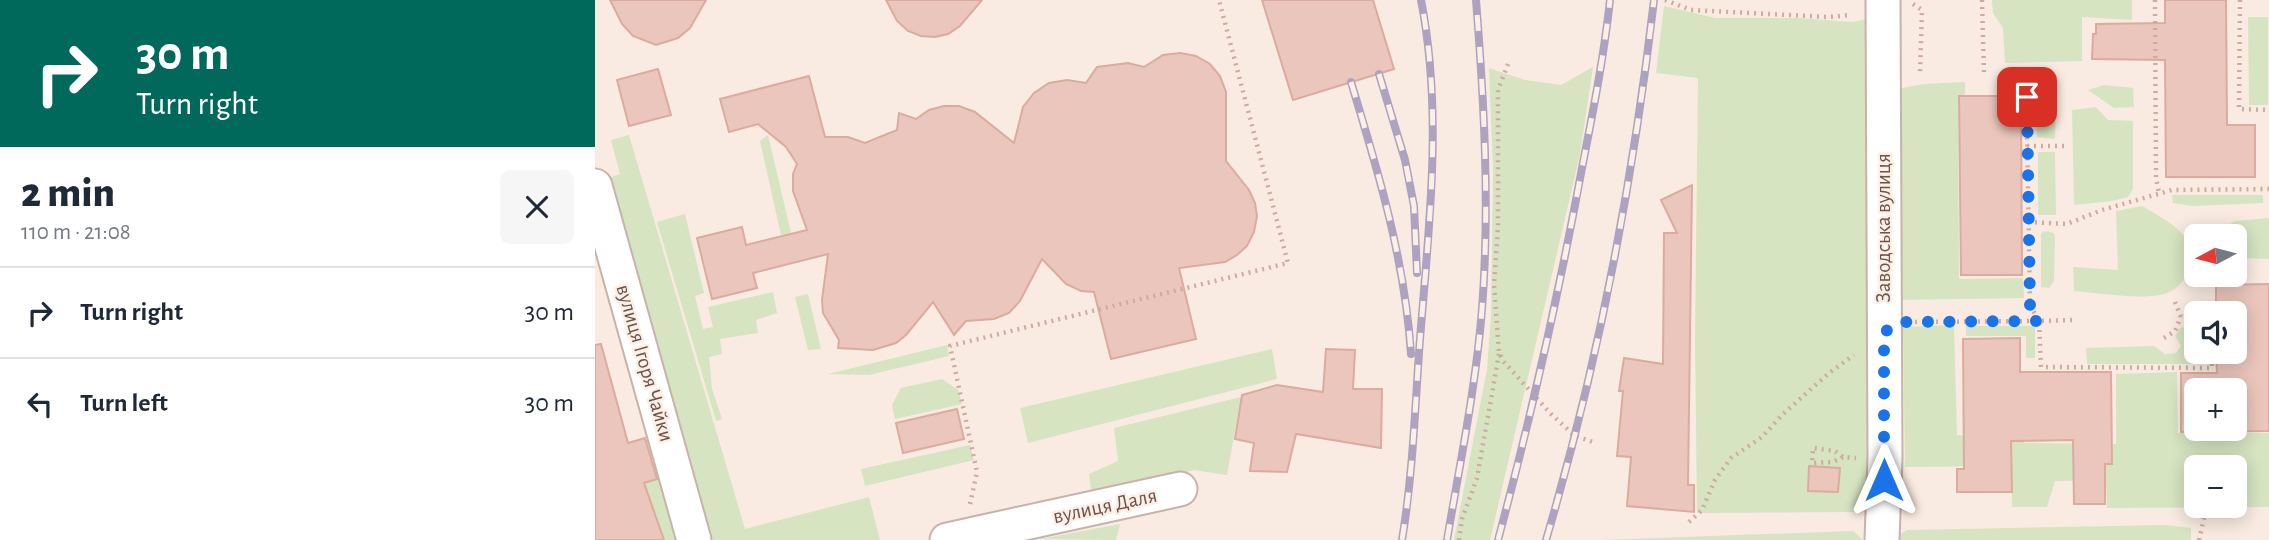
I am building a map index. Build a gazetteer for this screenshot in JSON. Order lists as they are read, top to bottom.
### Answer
{
  "streets": {
    "street": ["Заводська вулиця", "вулиця Ігоря Чайки", "вулиця Даля"]
  },
  "north": "left",
  "page": {
    "turn": ["30 m", "Turn right"],
    "heading": ["2 min", "110 m · 21:08"],
    "map_buttons": ["+", "−"],
    "list": [
      {
        "name": "Turn right",
        "value": "30 m"
      },
      {
        "name": "Turn left",
        "value": "30 m"
      }
    ]
  }
}
